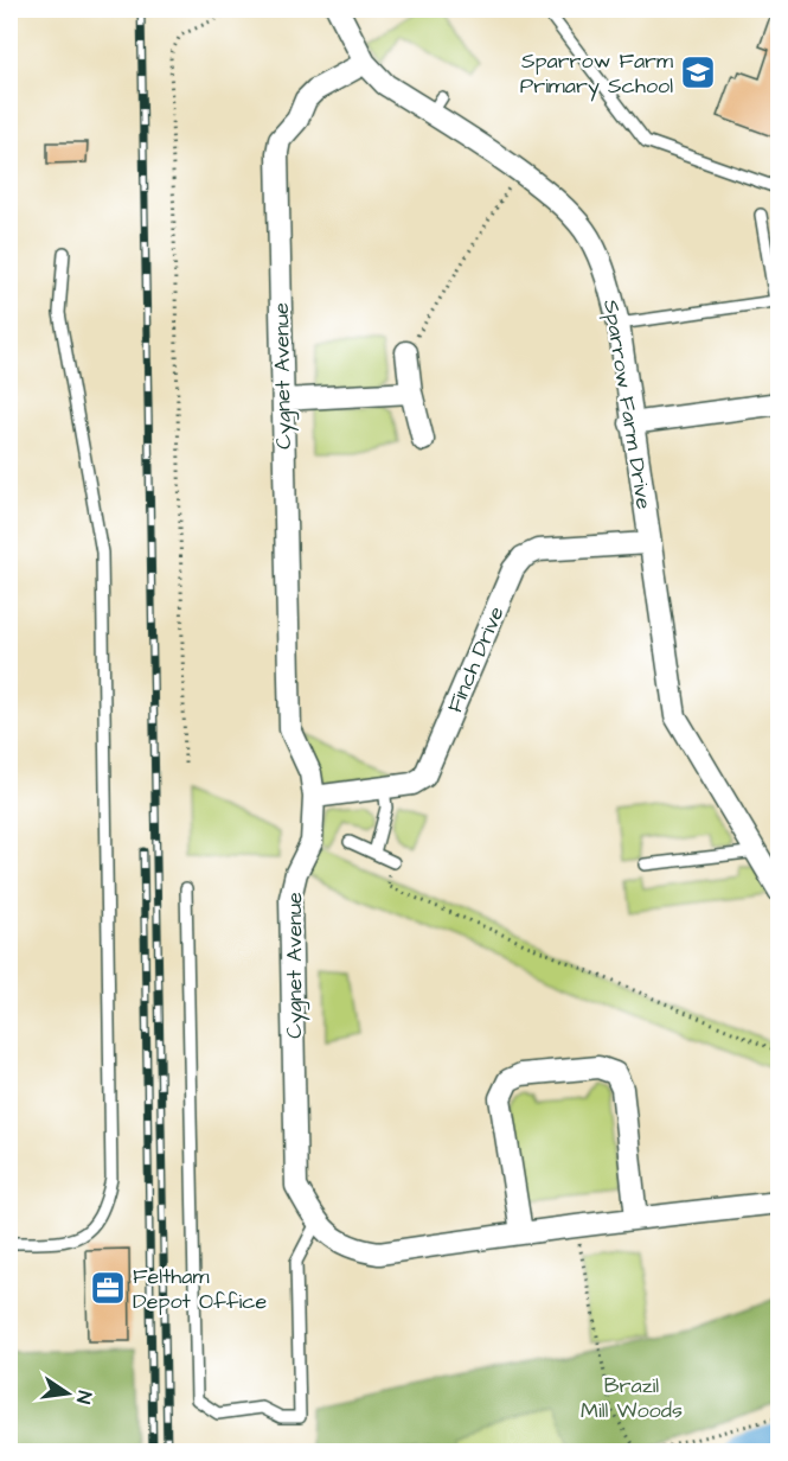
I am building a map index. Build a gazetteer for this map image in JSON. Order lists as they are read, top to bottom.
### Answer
{
  "streets": {
    "street": ["Cygnet Avenue", "Sparrow Farm Drive", "Finch Drive"]
  },
  "crossings": [
    ["Cygnet Avenue", "Sparrow Farm Drive"],
    ["Cygnet Avenue", "Finch Drive"],
    ["Sparrow Farm Drive", "Finch Drive"]
  ],
  "parks": ["Brazil Mill Woods"],
  "places": {
    "school or university": ["Sparrow Farm Primary School"],
    "office": ["Feltham Depot Office"]
  },
  "north": "right"
}
